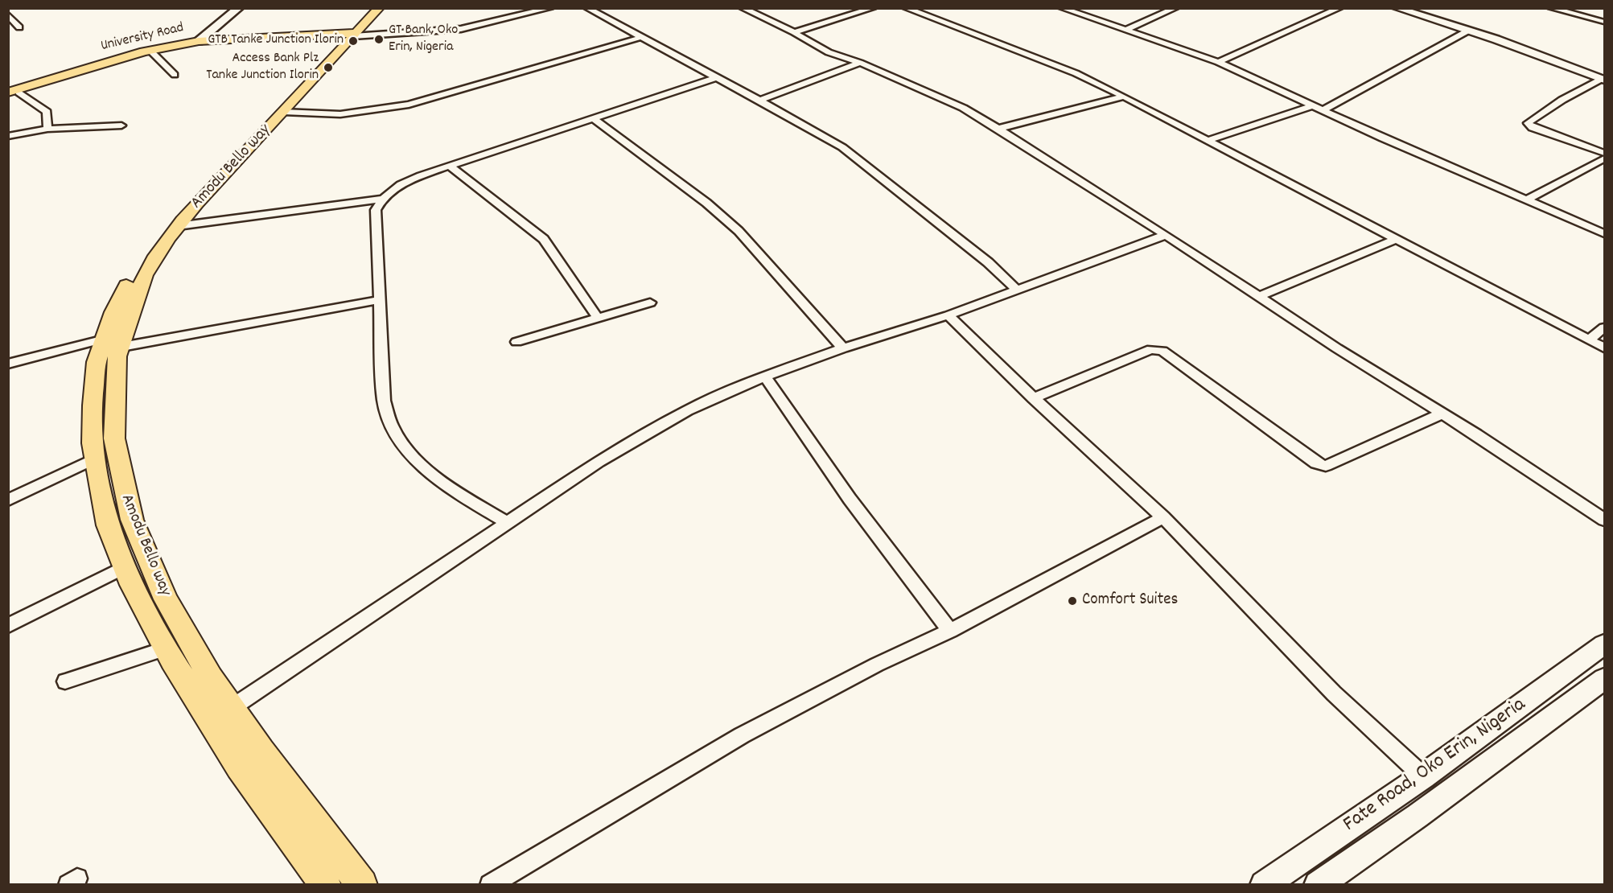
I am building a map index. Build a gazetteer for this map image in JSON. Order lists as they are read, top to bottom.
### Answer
{
  "streets": {
    "main road": ["University Road", "Amodu Bello way"],
    "street": ["Fate Road, Oko Erin, Nigeria"]
  },
  "crossings": [
    ["University Road", "Amodu Bello way"]
  ],
  "places": [
    "GT Bank, Oko Erin, Nigeria",
    "GTB Tanke Junction Ilorin",
    "Access Bank Plz Tanke Junction Ilorin",
    "Comfort Suites"
  ]
}
